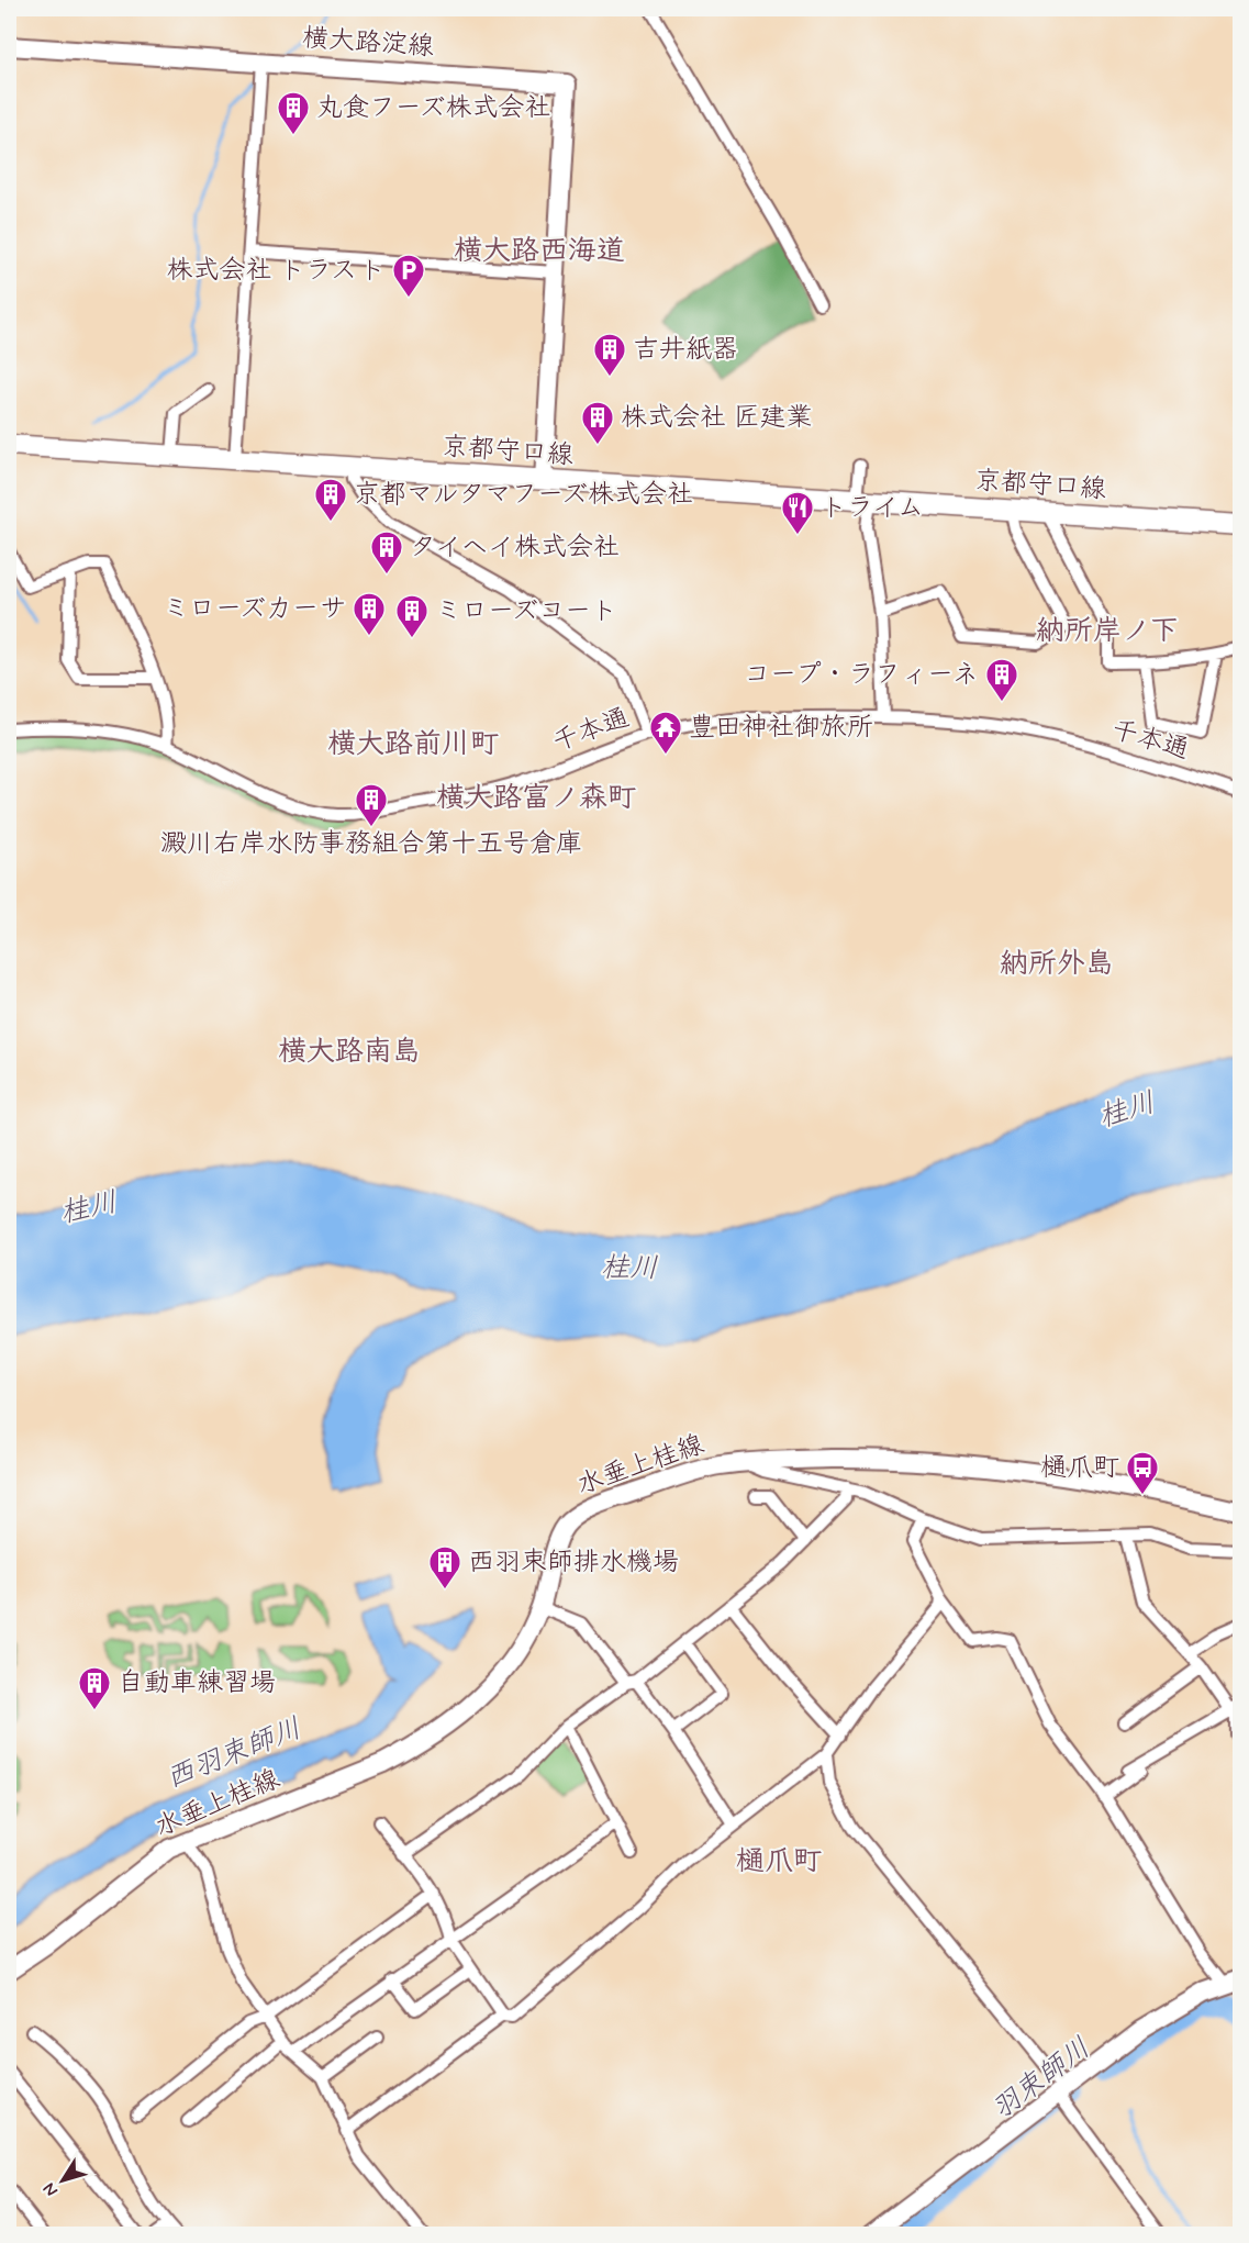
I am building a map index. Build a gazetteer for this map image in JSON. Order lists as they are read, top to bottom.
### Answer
{
  "streets": {
    "main road": ["横大路淀線", "京都守口線", "水垂上桂線"],
    "street": ["千本通"]
  },
  "districts": [
    "横大路西海道",
    "納所岸ノ下",
    "横大路前川町",
    "横大路富ノ森町",
    "納所外島",
    "横大路南島",
    "樋爪町"
  ],
  "water": ["桂川", "西羽束師川", "羽束師川"],
  "places": {
    "building": [
      "丸食フーズ株式会社",
      "吉井紙器",
      "株式会社 匠建業",
      "京都マルタマフーズ株式会社",
      "タイヘイ株式会社",
      "ミローズカーサ",
      "ミローズコート",
      "コープ・ラフィーネ",
      "澱川右岸水防事務組合第十五号倉庫",
      "西羽束師排水機場",
      "自動車練習場"
    ],
    "parking": ["株式会社 トラスト"],
    "restaurant": ["トライム"],
    "temple": ["豊田神社御旅所"],
    "bus stop": ["樋爪町"]
  },
  "north": "bottom left"
}
